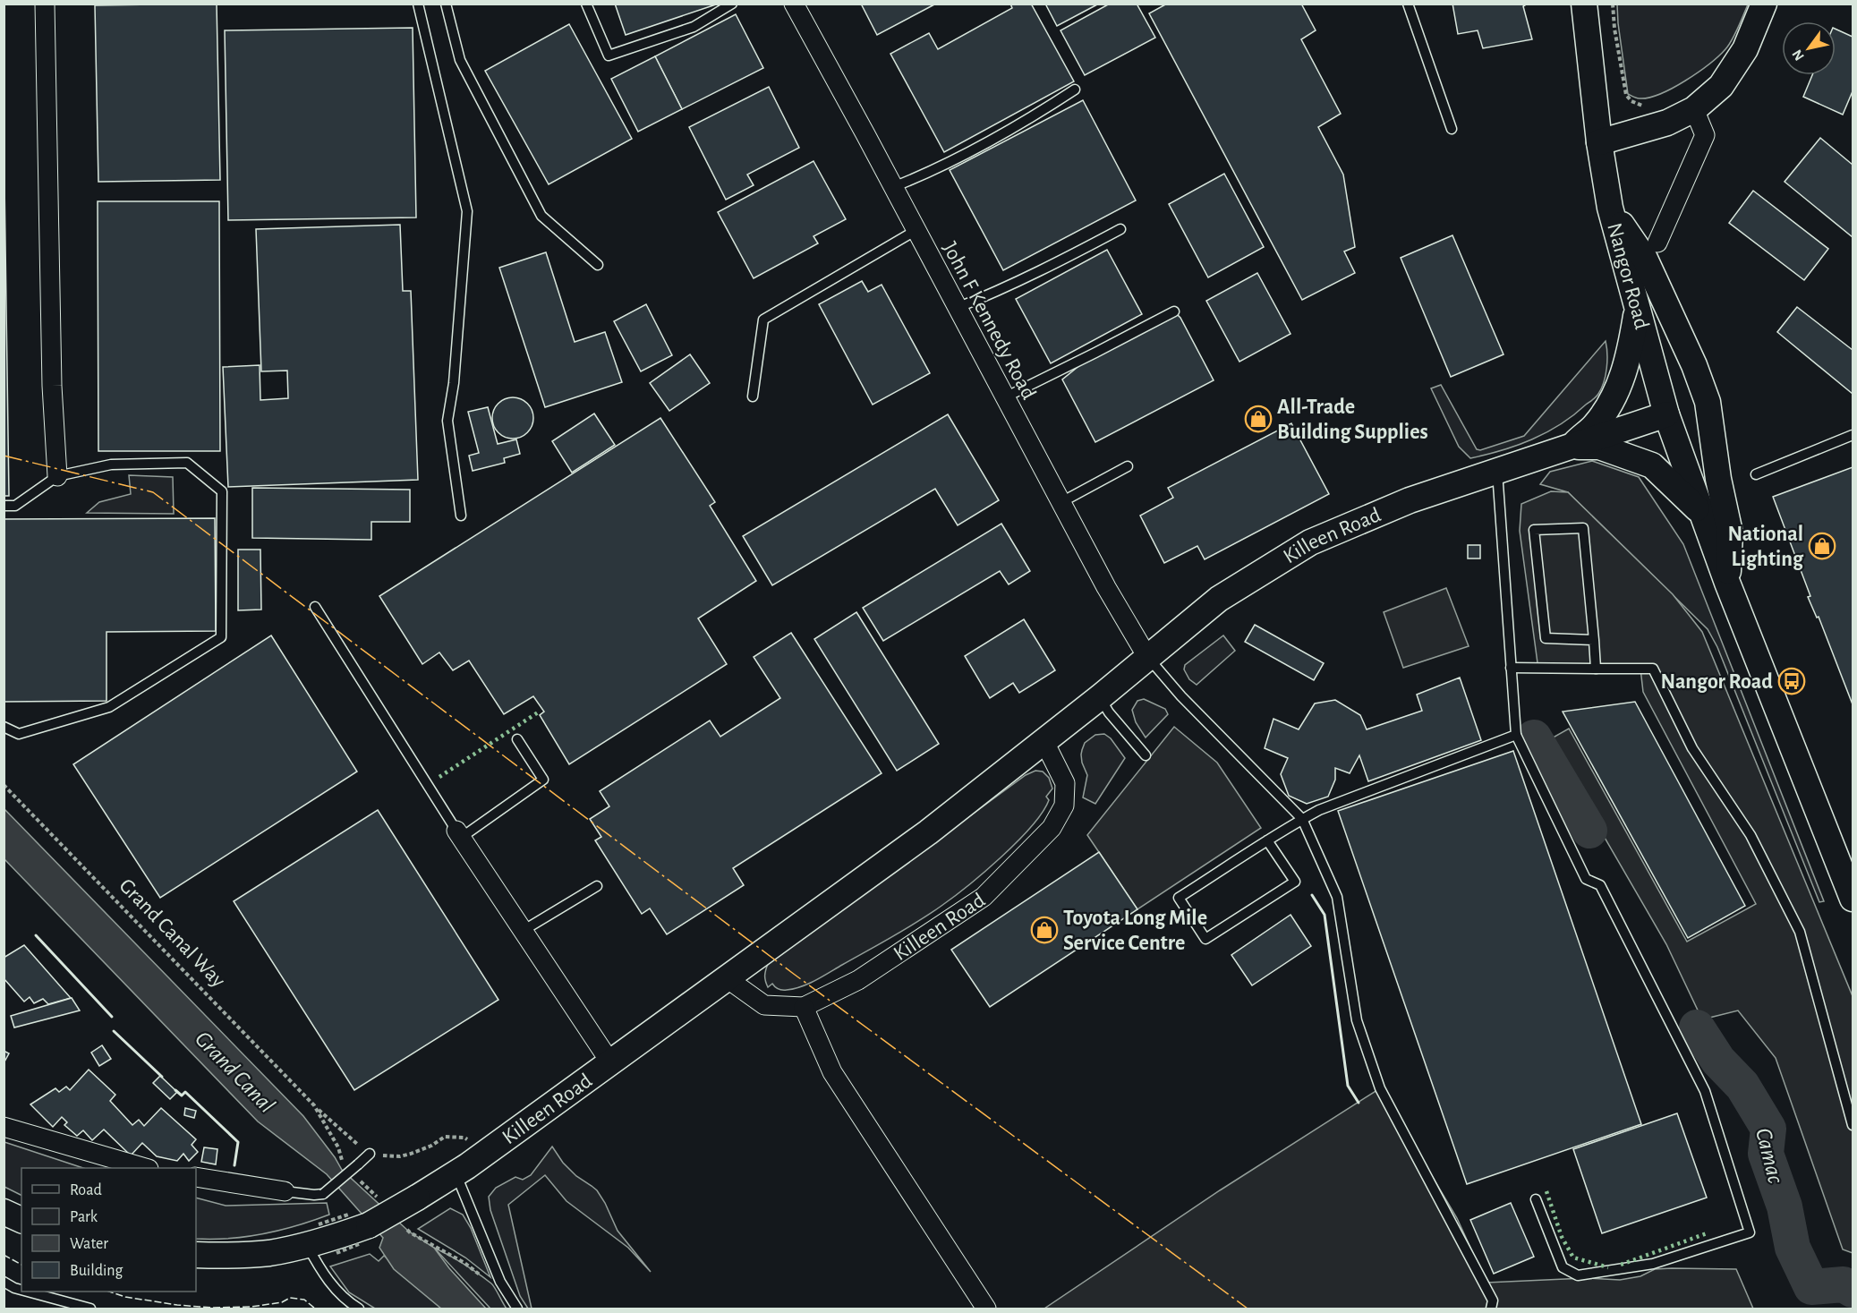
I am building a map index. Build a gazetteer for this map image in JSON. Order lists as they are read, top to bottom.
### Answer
{
  "streets": {
    "street": ["Nangor Road", "John F Kennedy Road", "Killeen Road"],
    "path": ["Grand Canal Way"]
  },
  "crossings": [
    ["Nangor Road", "Killeen Road"],
    ["John F Kennedy Road", "Killeen Road"]
  ],
  "water": ["Grand Canal", "Camac"],
  "places": {
    "shop": ["All-Trade Building Supplies", "National Lighting", "Toyota Long Mile Service Centre"],
    "bus stop": ["Nangor Road"]
  },
  "legend": [
    "Road",
    "Park",
    "Water",
    "Building"
  ],
  "north": "bottom left"
}
